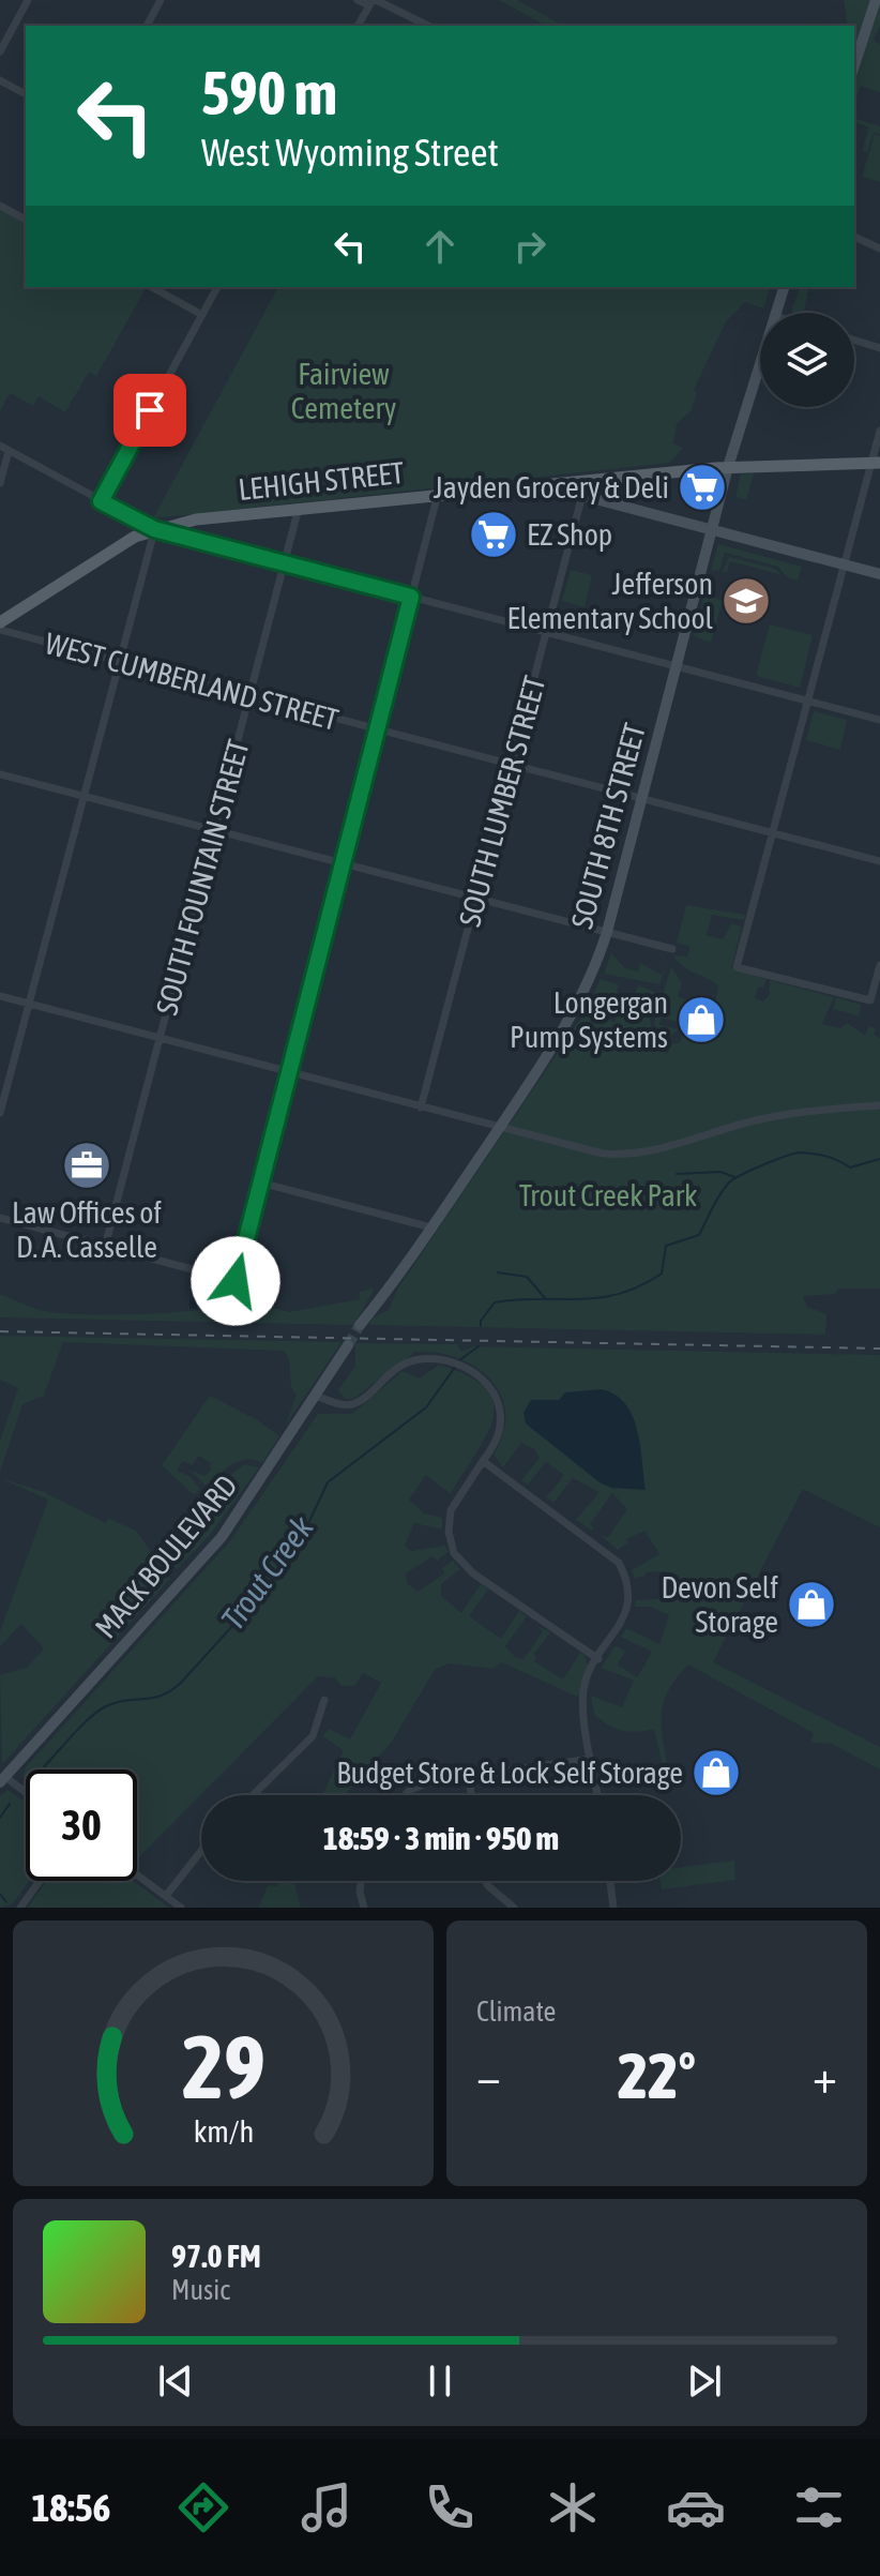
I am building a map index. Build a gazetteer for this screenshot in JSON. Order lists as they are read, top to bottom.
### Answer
{
  "streets": {
    "main road": ["LEHIGH STREET", "SOUTH 8TH STREET", "MACK BOULEVARD"],
    "street": ["WEST CUMBERLAND STREET", "SOUTH LUMBER STREET", "SOUTH FOUNTAIN STREET"]
  },
  "crossings": [
    ["LEHIGH STREET", "SOUTH 8TH STREET"],
    ["LEHIGH STREET", "SOUTH FOUNTAIN STREET"],
    ["WEST CUMBERLAND STREET", "SOUTH LUMBER STREET"],
    ["WEST CUMBERLAND STREET", "SOUTH 8TH STREET"],
    ["WEST CUMBERLAND STREET", "SOUTH FOUNTAIN STREET"]
  ],
  "water": ["Trout Creek"],
  "parks": ["Fairview Cemetery", "Trout Creek Park"],
  "places": {
    "supermarket": ["Jayden Grocery & Deli", "EZ Shop"],
    "school or university": ["Jefferson Elementary School"],
    "shop": ["Longergan Pump Systems", "Devon Self Storage", "Budget Store & Lock Self Storage"],
    "office": ["Law Offices of D. A. Casselle"]
  },
  "page": {
    "turn": ["590 m", "West Wyoming Street"],
    "limit": "30",
    "trip": "18:59 · 3 min · 950 m",
    "tile": "Climate",
    "heat": ["−", "22°", "+"],
    "song": ["97.0 FM", "Music"],
    "tabs": "18:56",
    "gauge": ["29", "km/h"]
  }
}
